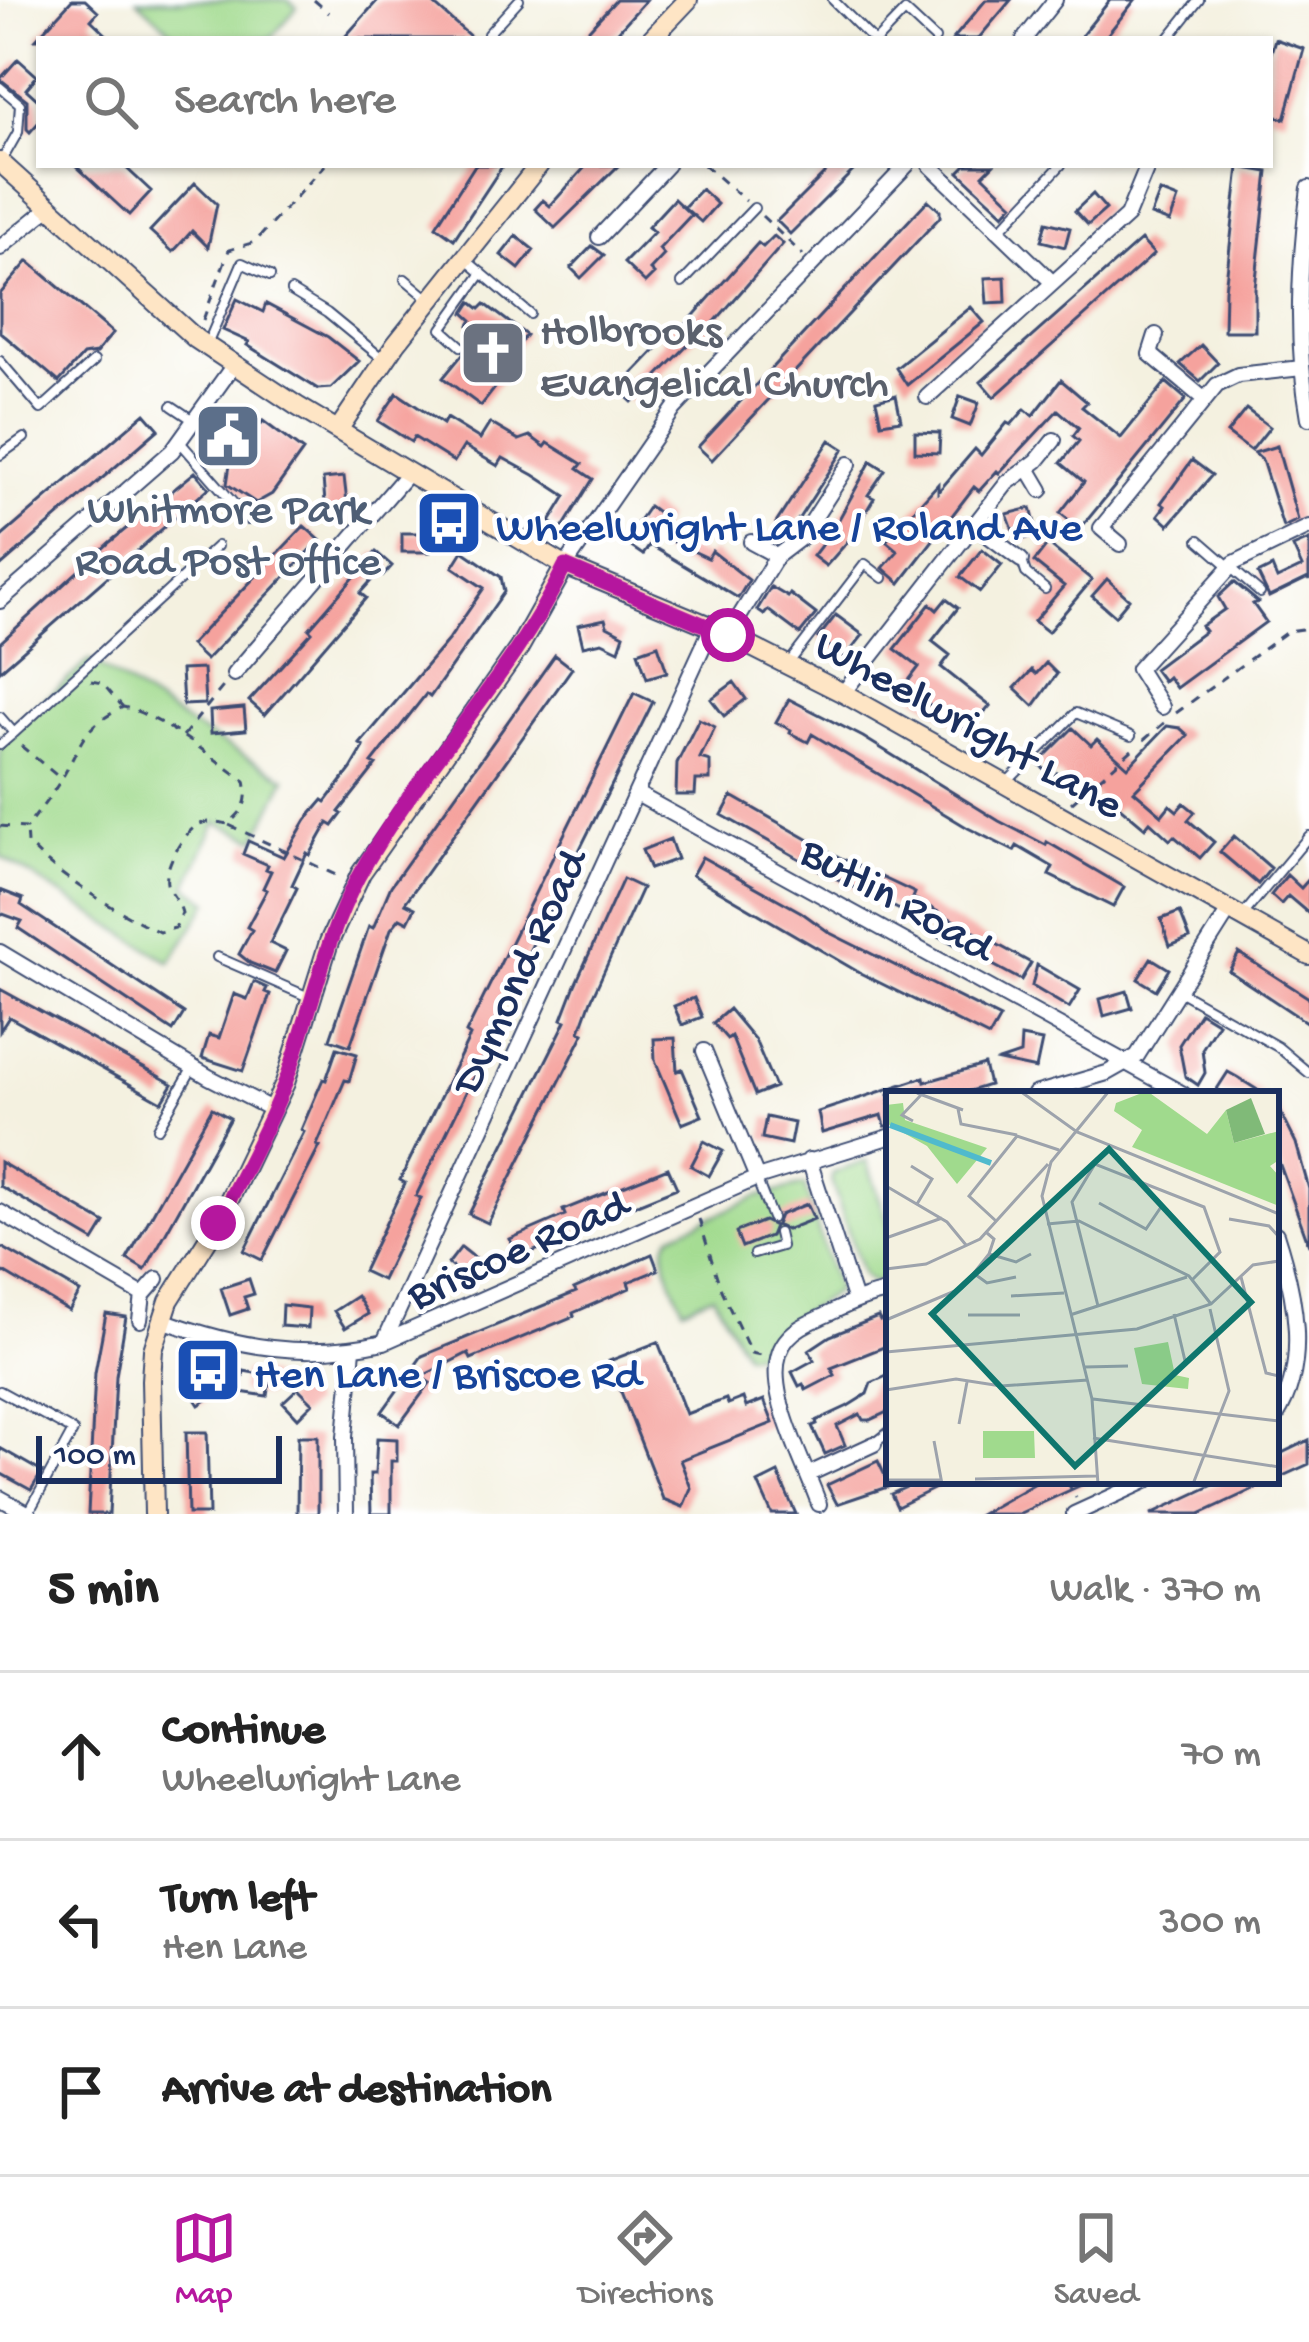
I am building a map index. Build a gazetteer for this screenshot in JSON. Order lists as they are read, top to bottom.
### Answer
{
  "streets": {
    "street": [
      "Wheelwright Lane",
      "Butlin Road",
      "Dymond Road",
      "Briscoe Road"
    ]
  },
  "crossings": [
    ["Wheelwright Lane", "Dymond Road"],
    ["Butlin Road", "Dymond Road"],
    ["Dymond Road", "Briscoe Road"]
  ],
  "places": {
    "church": ["Holbrooks Evangelical Church"],
    "public building": ["Whitmore Park Road Post Office"],
    "bus stop": ["Wheelwright Lane / Roland Ave", "Hen Lane / Briscoe Rd"]
  },
  "scale_bar": "100 m",
  "page": {
    "search": "Search here",
    "scale": "100 m",
    "heading": ["5 min", "Walk · 370 m"],
    "list": [
      ["Continue", "Wheelwright Lane", "70 m"],
      ["Turn left", "Hen Lane", "300 m"],
      "Arrive at destination"
    ],
    "nav": ["Map", "Directions", "Saved"]
  }
}
